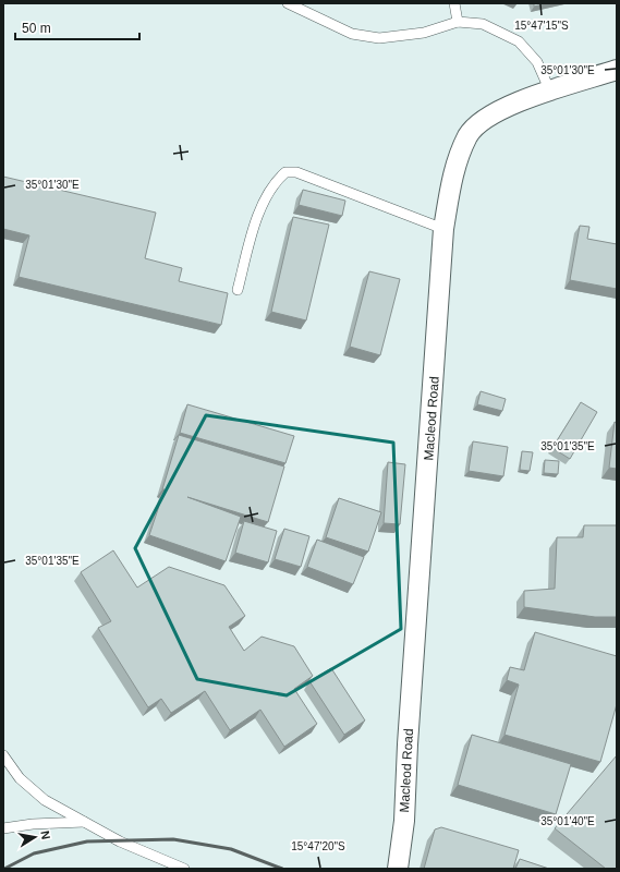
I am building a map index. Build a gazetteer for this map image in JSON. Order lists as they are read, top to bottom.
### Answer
{
  "streets": {
    "street": ["Macleod Road"]
  },
  "scale_bar": "50 m",
  "north": "right",
  "coordinates": [
    "15°47'15\"S",
    "35°01'30\"E",
    "35°01'35\"E",
    "35°01'40\"E",
    "15°47'20\"S"
  ]
}
